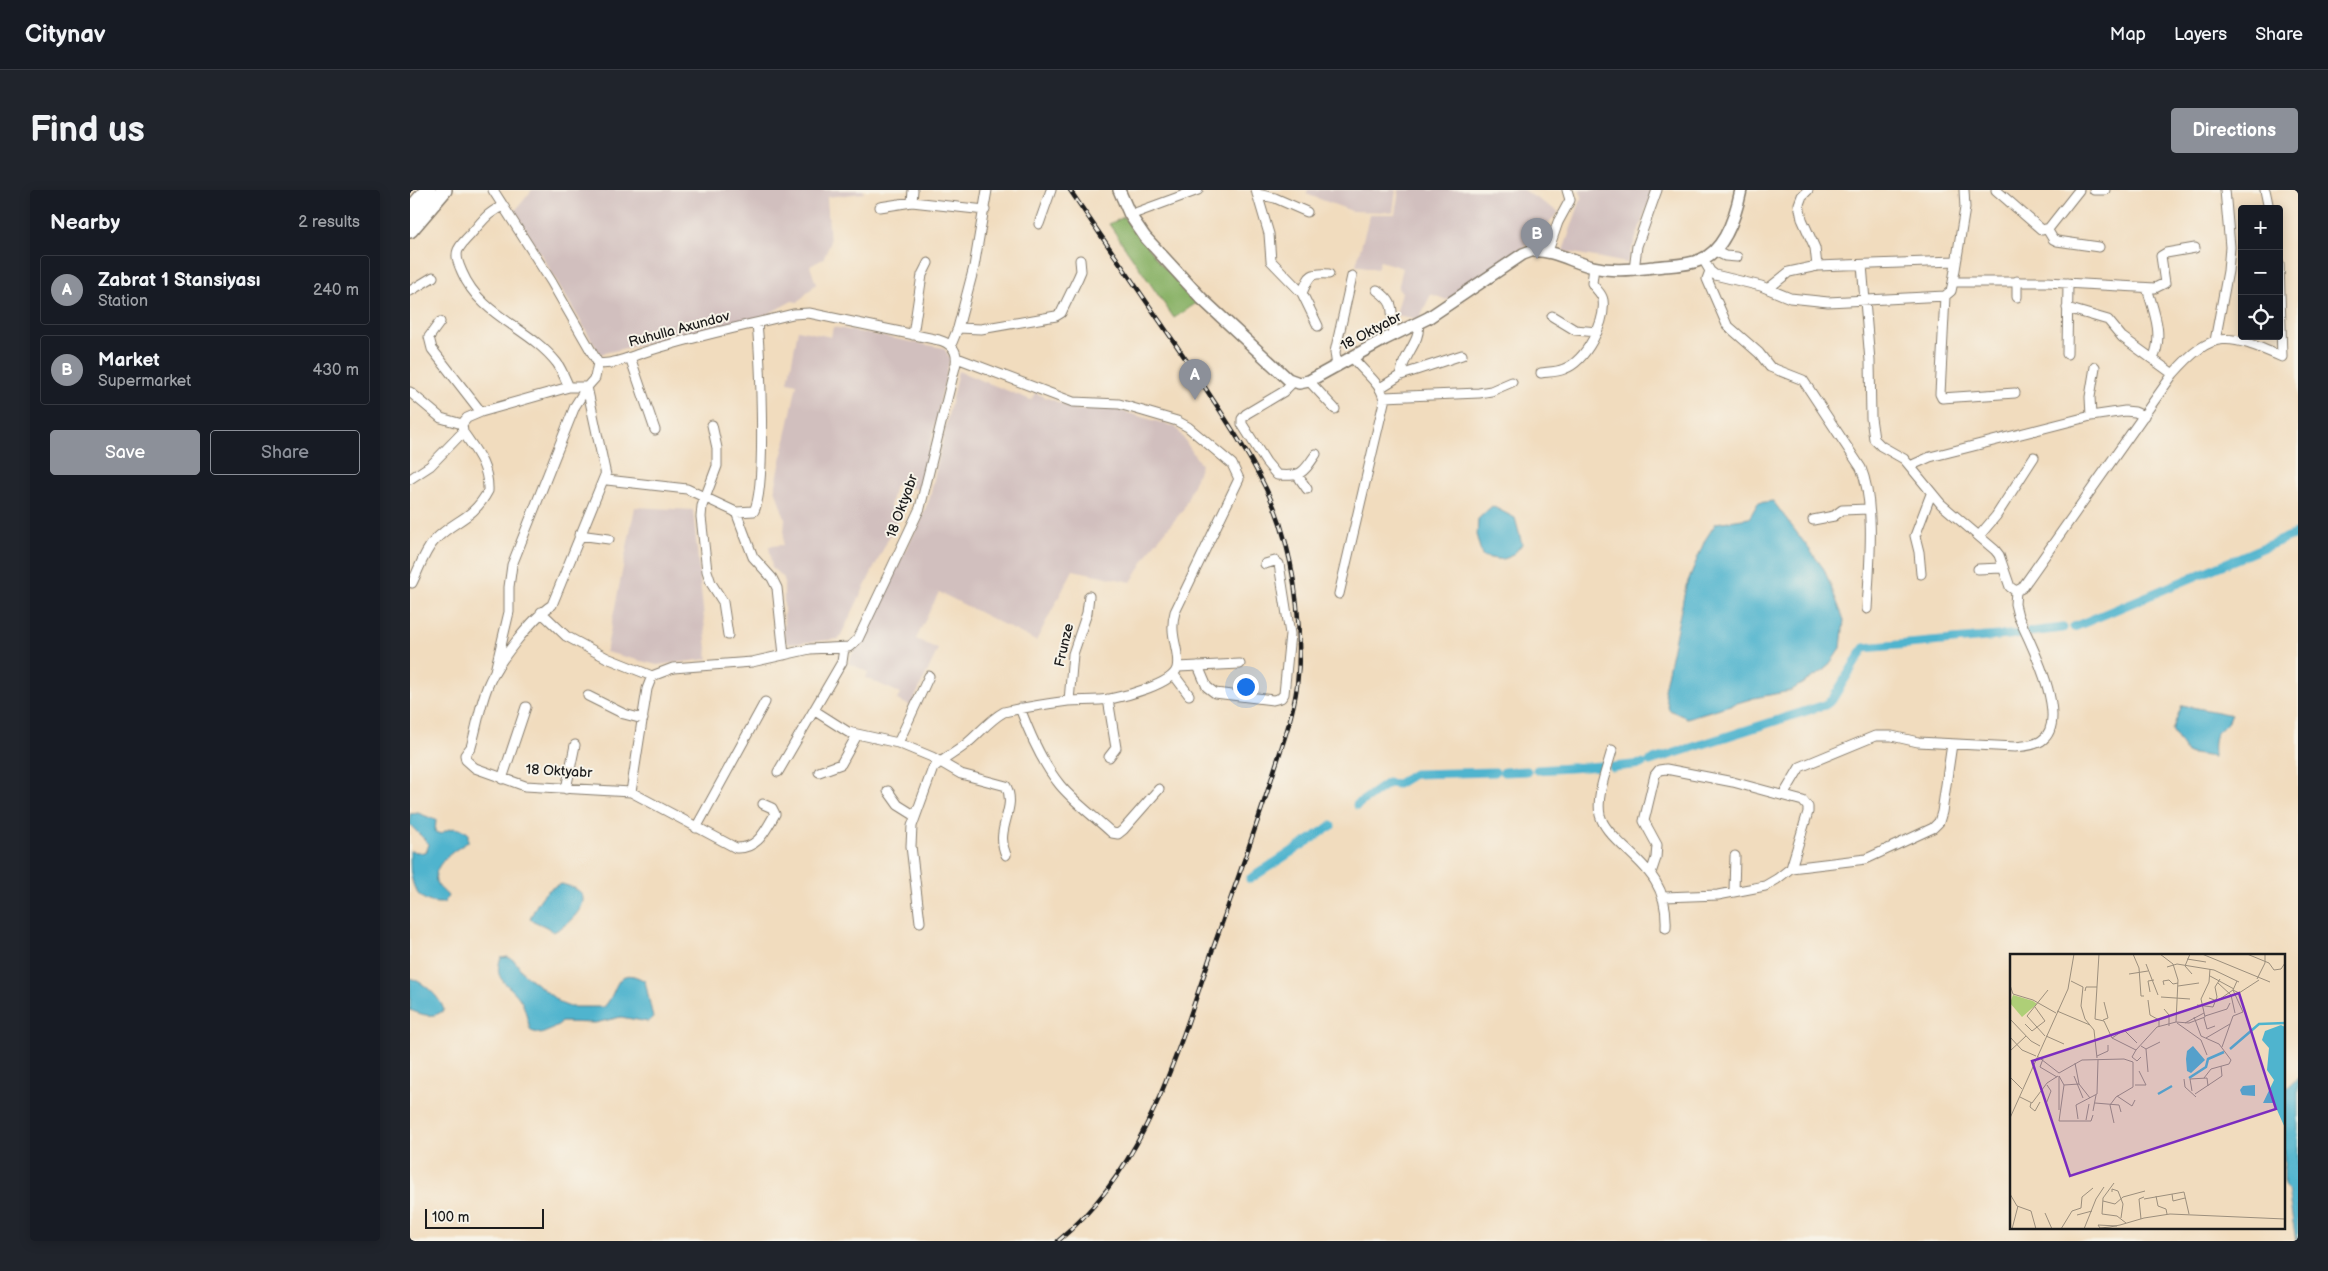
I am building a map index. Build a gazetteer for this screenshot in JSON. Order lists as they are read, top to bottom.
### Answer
{
  "streets": {
    "street": ["Ruhulla Axundov", "18 Oktyabr", "Frunze"]
  },
  "scale_bar": "100 m",
  "page": {
    "header": "Citynav",
    "nav": ["Map", "Layers", "Share"],
    "buttons": [
      "Directions",
      ["Save", "Share"]
    ],
    "title": "Find us",
    "heading": ["Nearby", "2 results"],
    "map_buttons": ["+", "−"],
    "pins": ["B", "A"],
    "list": [
      {
        "mark": "A",
        "name": "Zabrat 1 Stansiyası",
        "note": "Station",
        "value": "240 m"
      },
      {
        "mark": "B",
        "name": "Market",
        "note": "Supermarket",
        "value": "430 m"
      }
    ],
    "scale": "100 m"
  }
}
